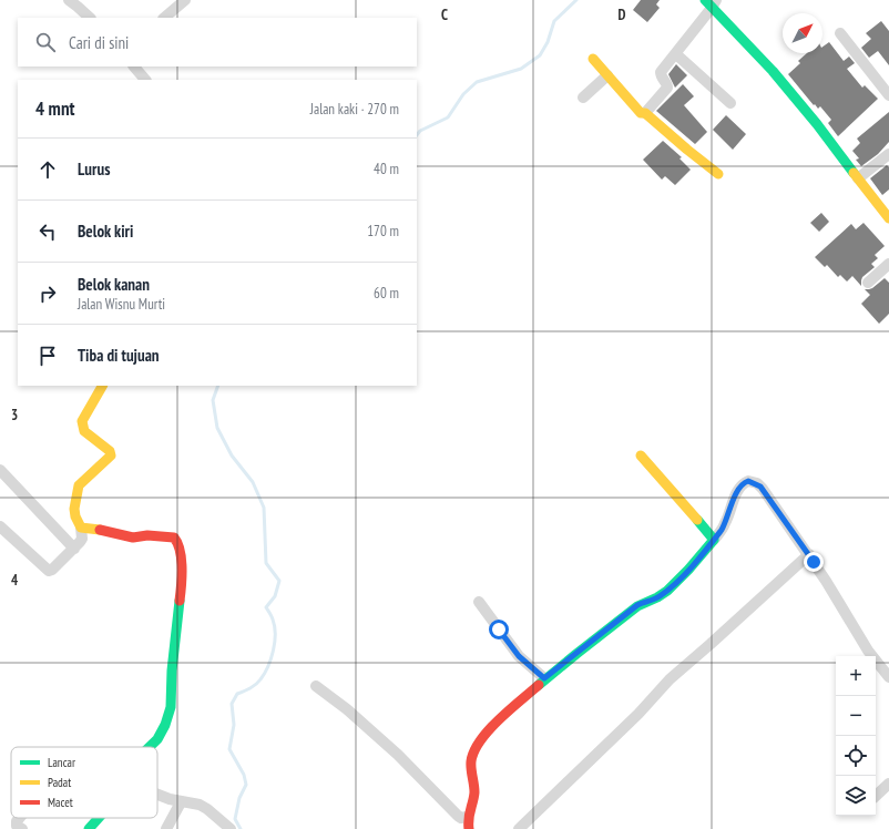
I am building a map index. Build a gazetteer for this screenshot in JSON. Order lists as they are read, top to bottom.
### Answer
{
  "legend": ["Lancar", "Padat", "Macet"],
  "north": "top right",
  "page": {
    "search": "Cari di sini",
    "heading": ["4 mnt", "Jalan kaki · 270 m"],
    "list": [
      ["Lurus", "40 m"],
      ["Belok kiri", "170 m"],
      ["Belok kanan", "Jalan Wisnu Murti", "60 m"],
      "Tiba di tujuan"
    ],
    "map_buttons": ["+", "−"]
  },
  "grid": {
    "columns": ["C", "D"],
    "rows": ["3", "4"]
  }
}
